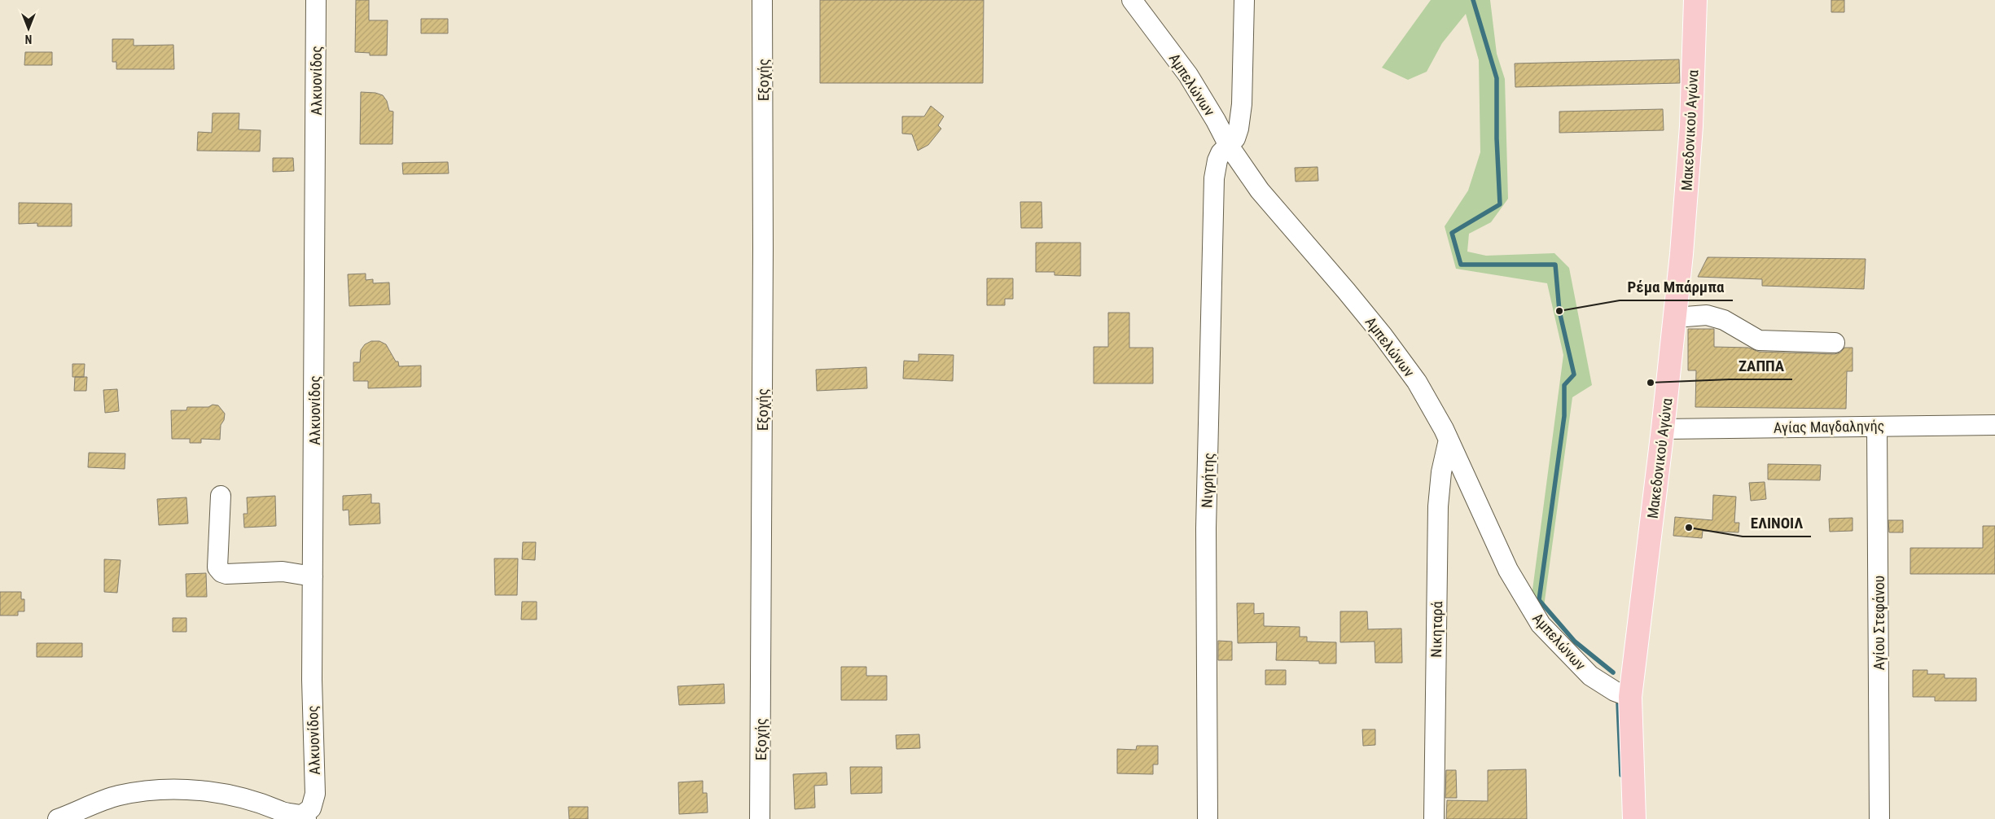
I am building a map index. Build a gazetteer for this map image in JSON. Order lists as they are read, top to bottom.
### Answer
{
  "streets": {
    "main road": ["Μακεδονικού Αγώνα"],
    "street": [
      "Εξοχής",
      "Αλκυονίδος",
      "Αμπελώνων",
      "Αγίας Μαγδαληνής",
      "Νιγρήτης",
      "Αγίου Στεφάνου",
      "Νικηταρά"
    ]
  },
  "crossings": [
    ["Αμπελώνων", "Μακεδονικού Αγώνα"],
    ["Αμπελώνων", "Νιγρήτης"],
    ["Αμπελώνων", "Νικηταρά"],
    ["Μακεδονικού Αγώνα", "Αγίας Μαγδαληνής"],
    ["Αγίας Μαγδαληνής", "Αγίου Στεφάνου"]
  ],
  "places": ["Ρέμα Μπάρμπα", "ΖΑΠΠΑ", "ΕΛΙΝΟΙΛ"],
  "north": "bottom"
}
